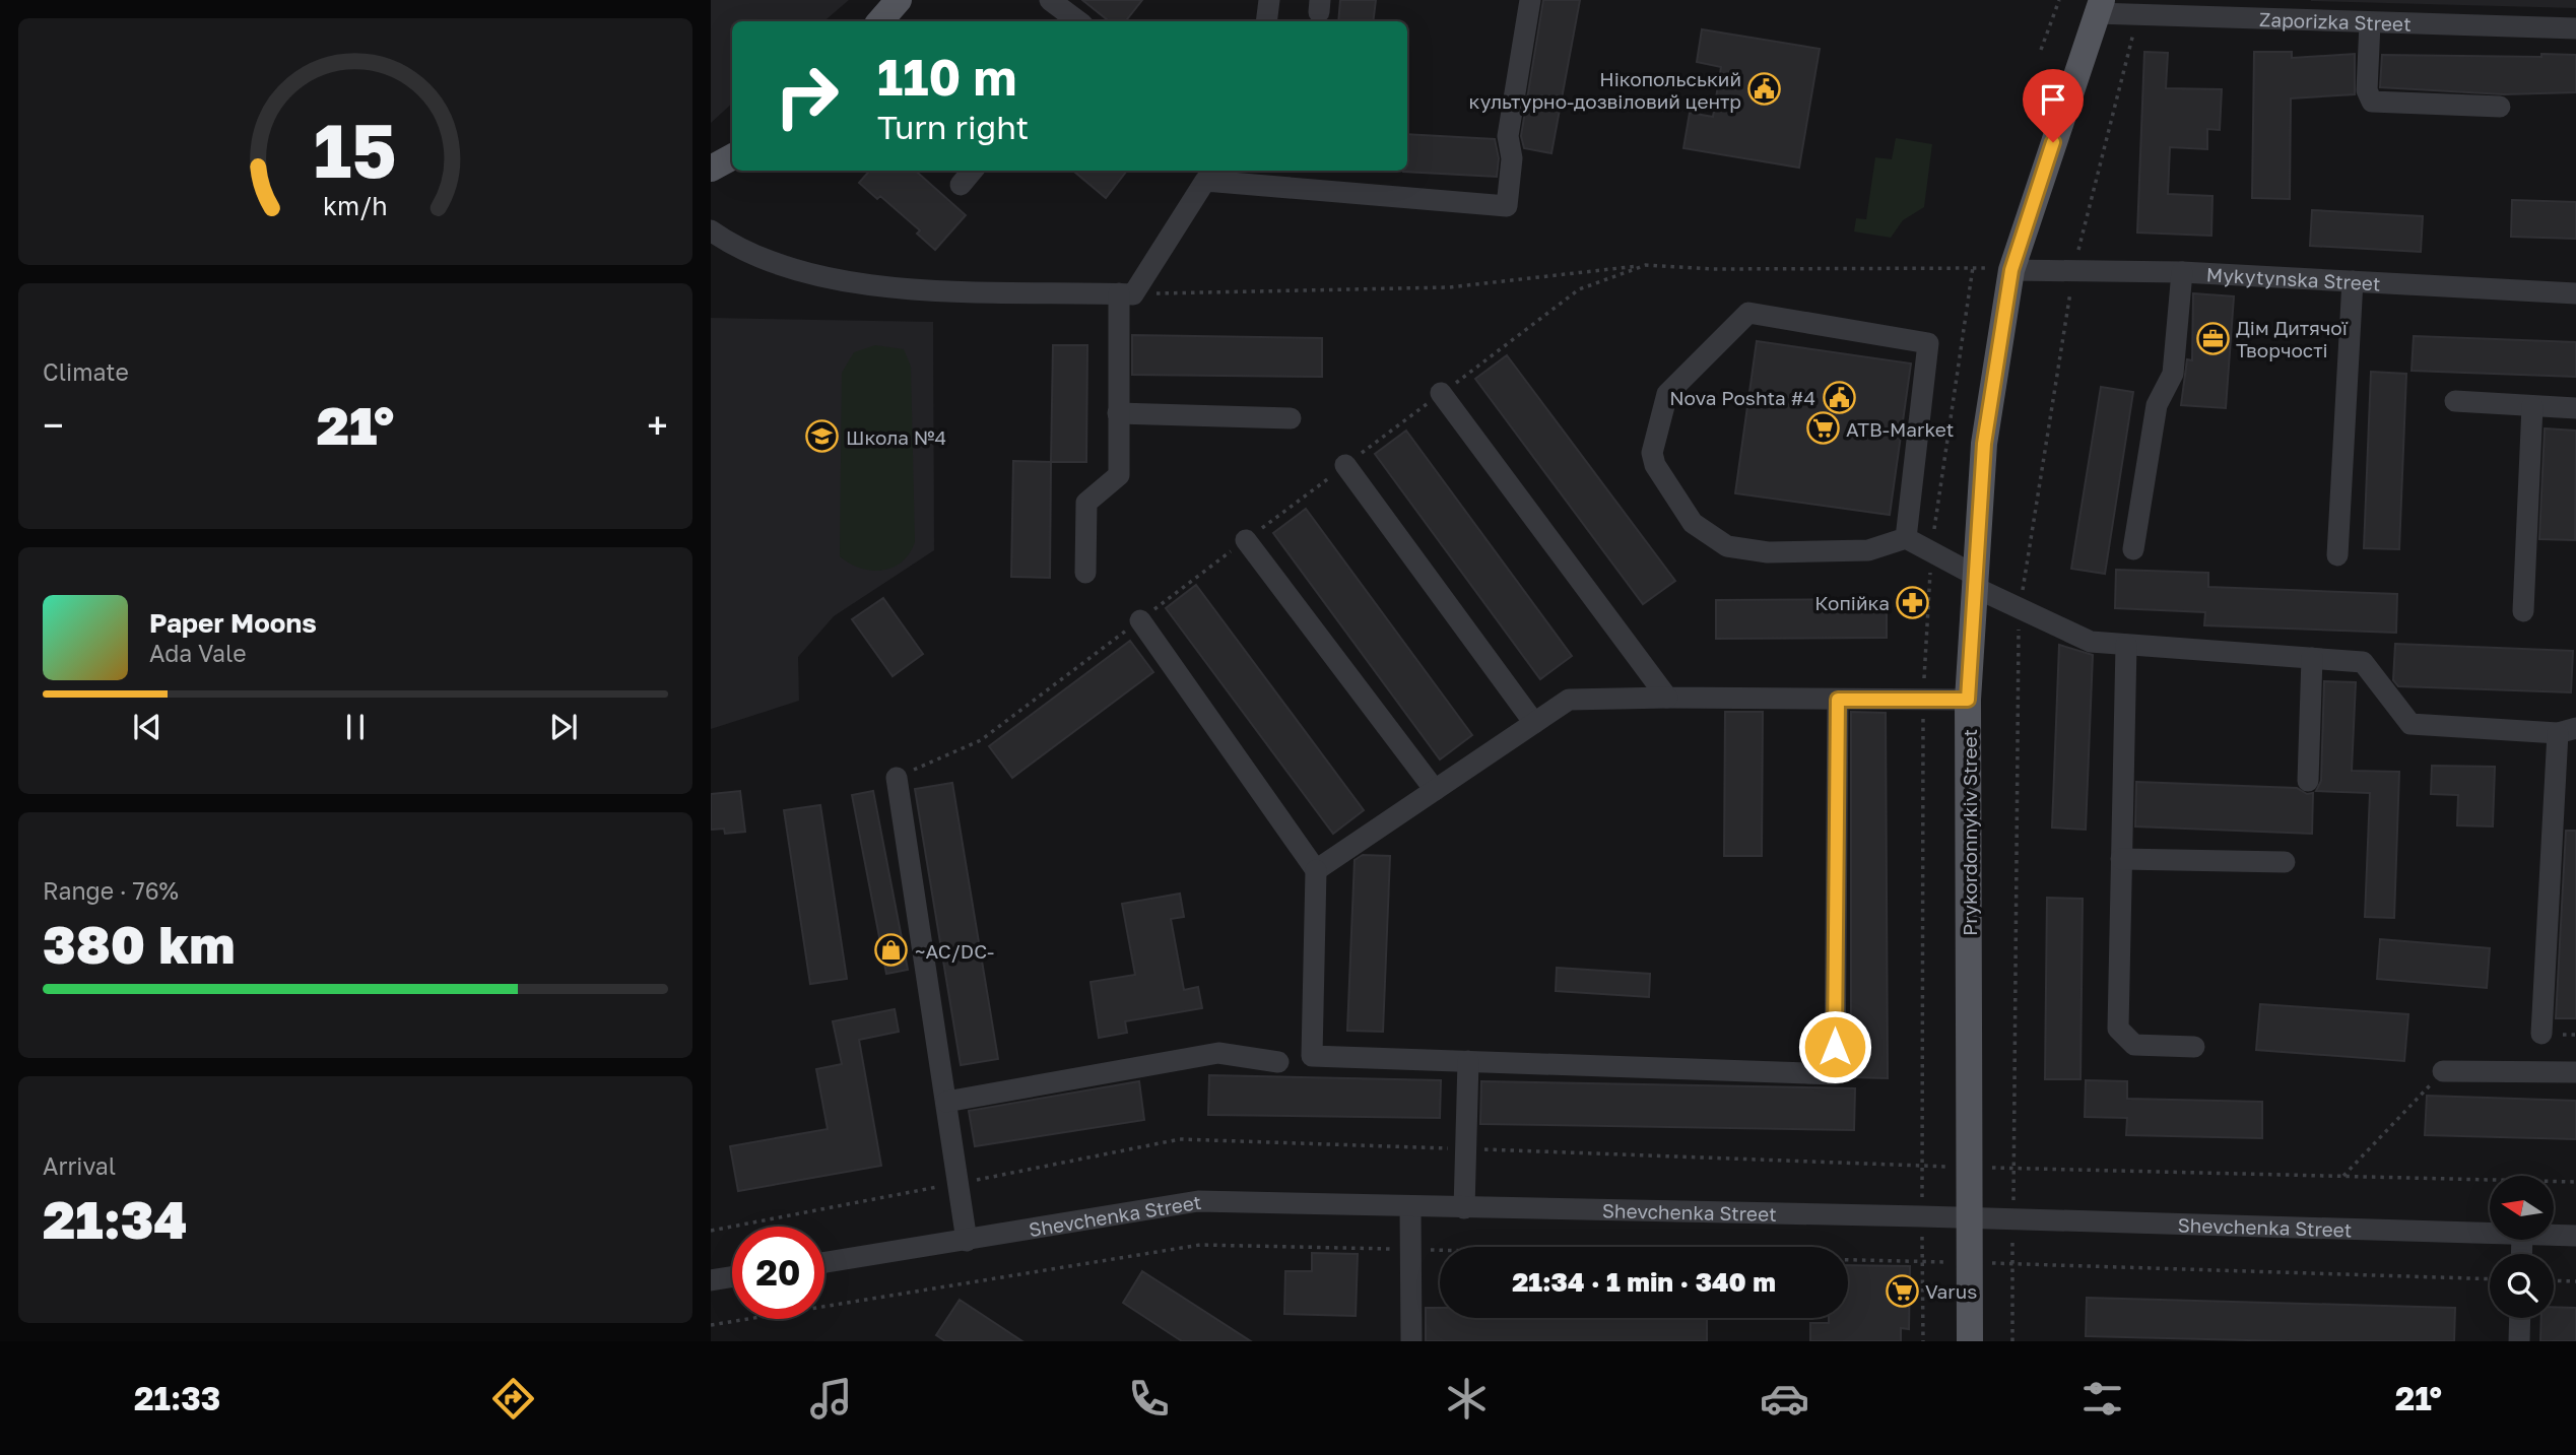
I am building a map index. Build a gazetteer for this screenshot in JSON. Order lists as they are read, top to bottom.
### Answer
{
  "streets": {
    "main road": ["Prykordonnykiv Street"],
    "street": ["Zaporizka Street", "Mykytynska Street", "Shevchenka Street"]
  },
  "crossings": [
    ["Zaporizka Street", "Prykordonnykiv Street"],
    ["Mykytynska Street", "Prykordonnykiv Street"],
    ["Prykordonnykiv Street", "Shevchenka Street"]
  ],
  "places": {
    "public building": ["Нікопольський культурно-дозвіловий центр", "Nova Poshta #4"],
    "office": ["Дім Дитячої Творчості"],
    "supermarket": ["ATB-Market", "Varus"],
    "school or university": ["Школа №4"],
    "pharmacy": ["Копійка"],
    "shop": ["~AC/DC-"]
  },
  "north": "left",
  "page": {
    "turn": ["110 m", "Turn right"],
    "tile": [
      "Climate",
      ["Range · 76%", "380 km"],
      ["Arrival", "21:34"]
    ],
    "heat": ["−", "21°", "+"],
    "song": ["Paper Moons", "Ada Vale"],
    "limit": "20",
    "trip": "21:34 · 1 min · 340 m",
    "tabs": ["21:33", "21°"],
    "gauge": ["15", "km/h"]
  }
}
